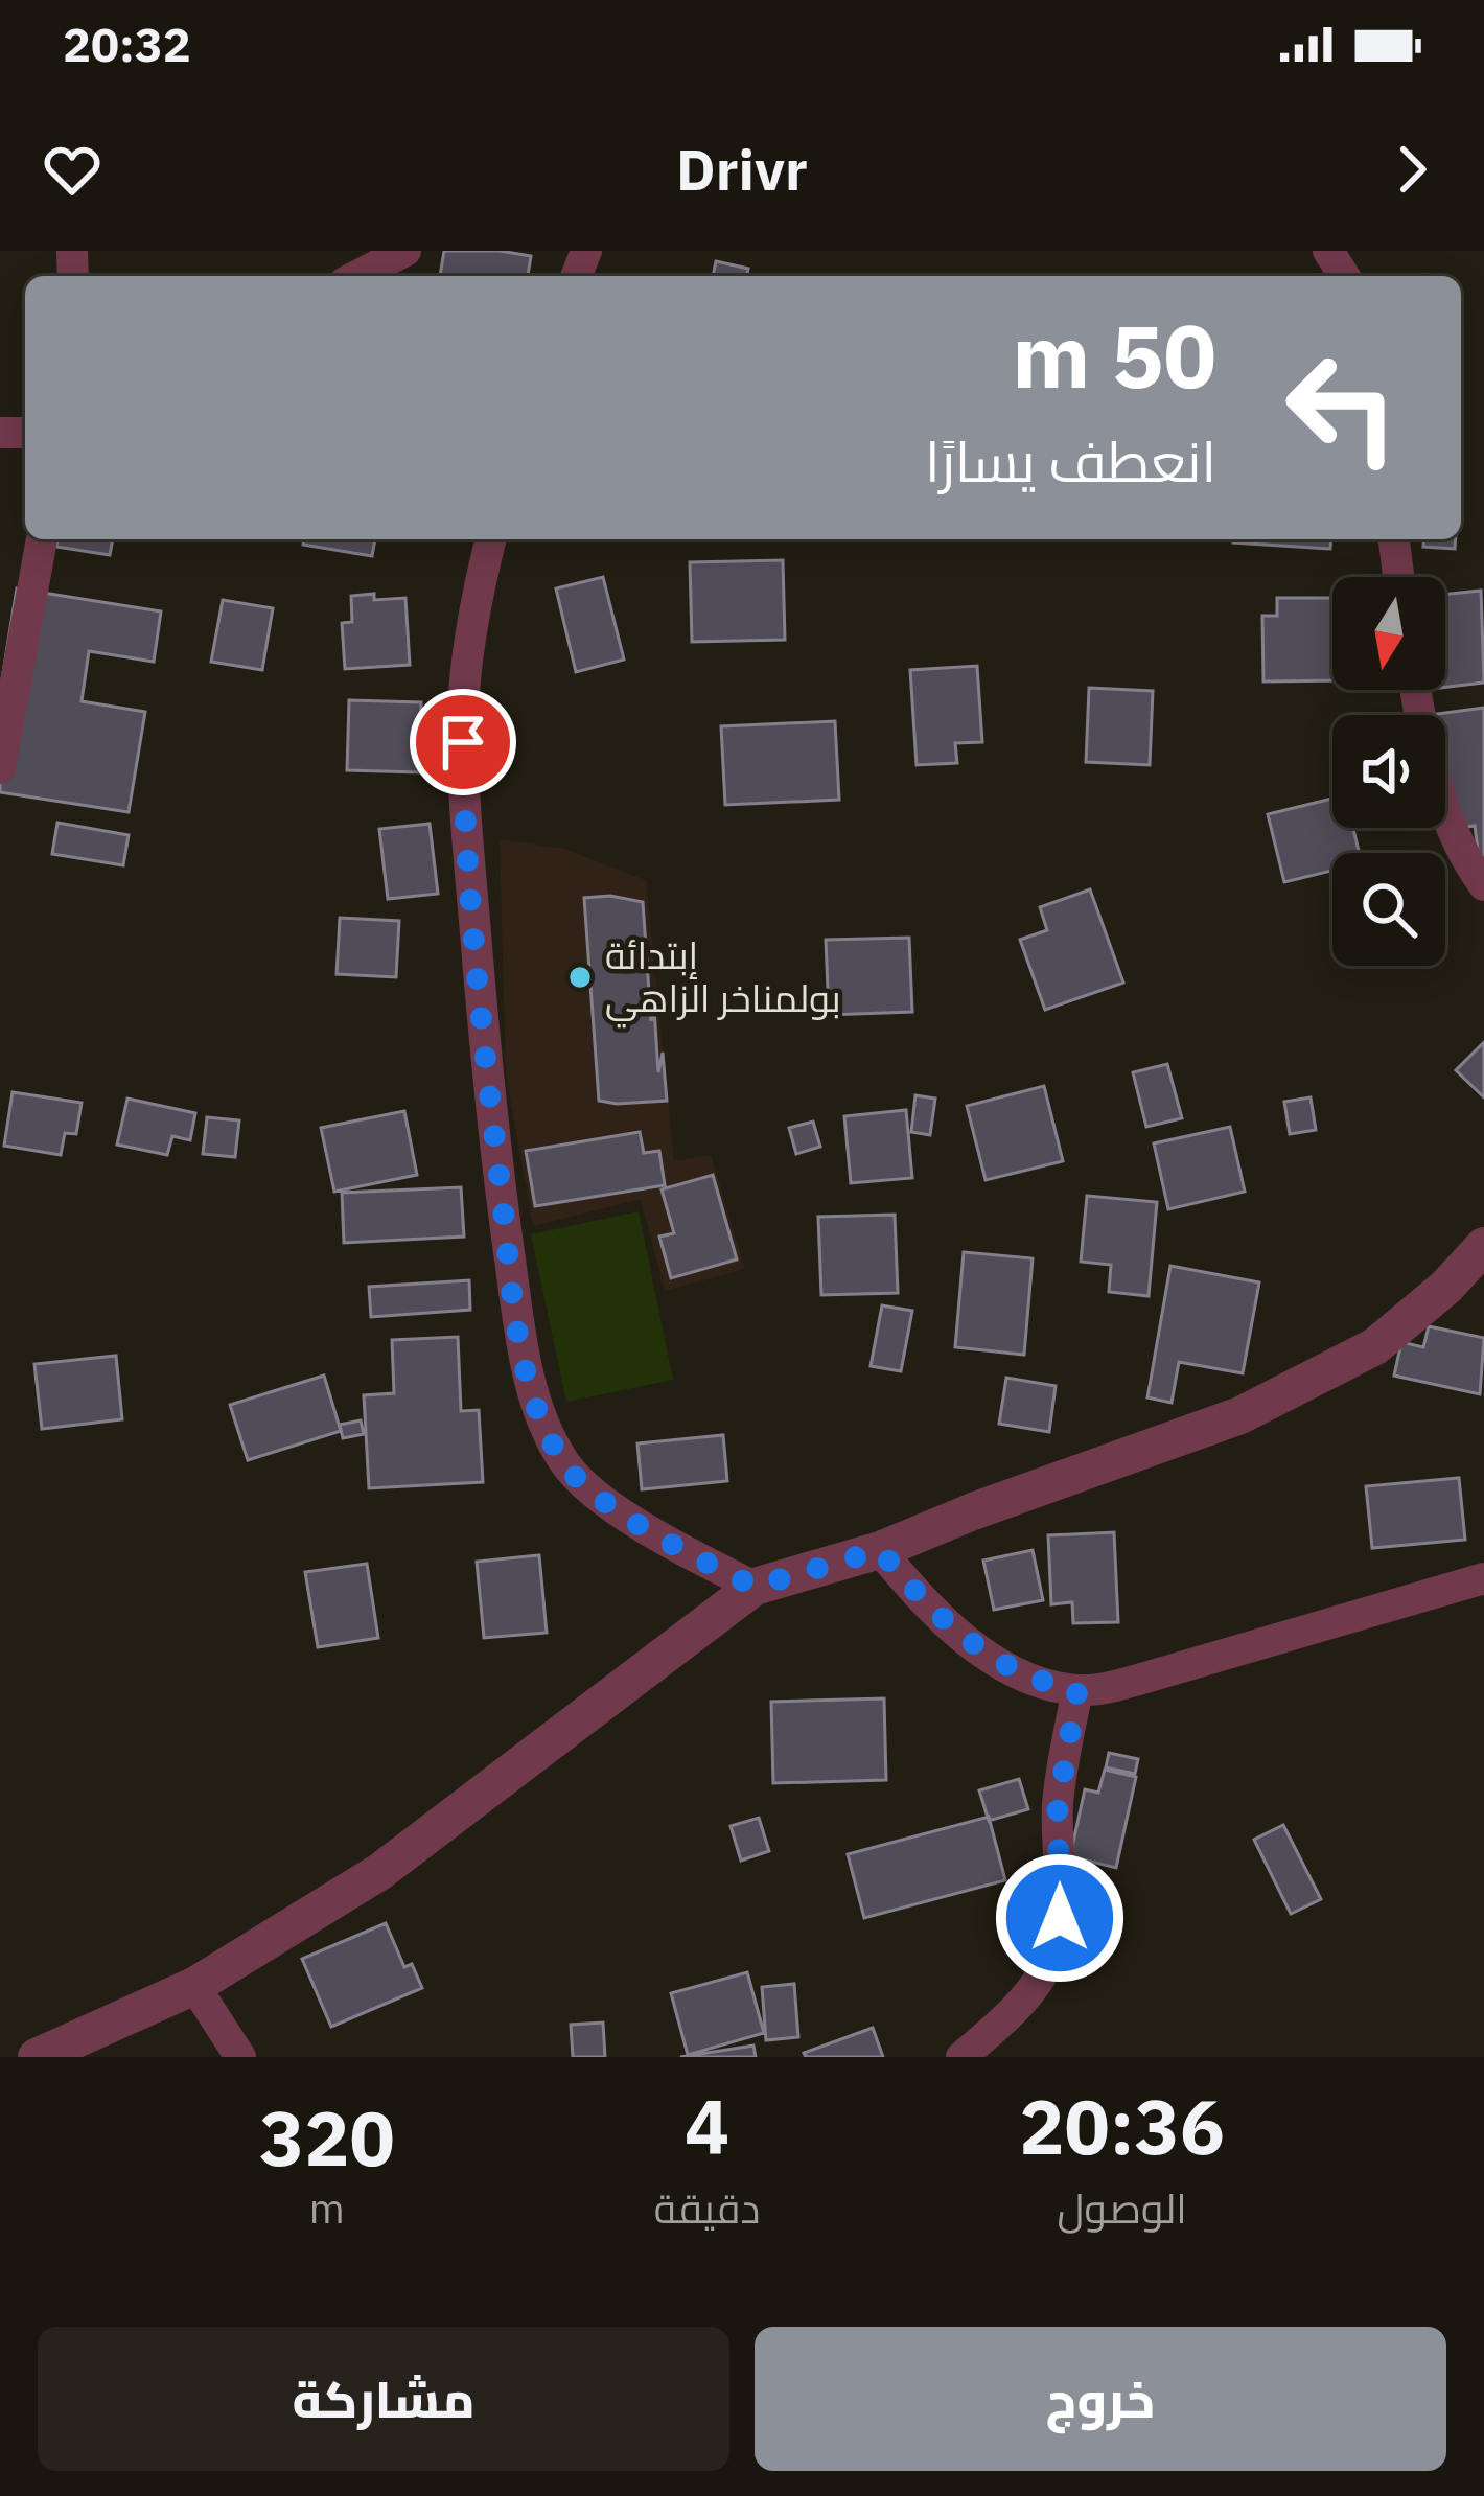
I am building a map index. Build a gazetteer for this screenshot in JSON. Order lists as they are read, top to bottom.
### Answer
{
  "places": ["إبتدائة بولمناخر الزاهي"],
  "north": "bottom",
  "page": {
    "status": "20:32",
    "header": "Drivr",
    "turn": ["50 m", "انعطف يسارًا"],
    "eta": [
      "20:36",
      "الوصول",
      "4",
      "دقيقة",
      "320",
      "m"
    ],
    "buttons": ["خروج", "مشاركة"]
  }
}
